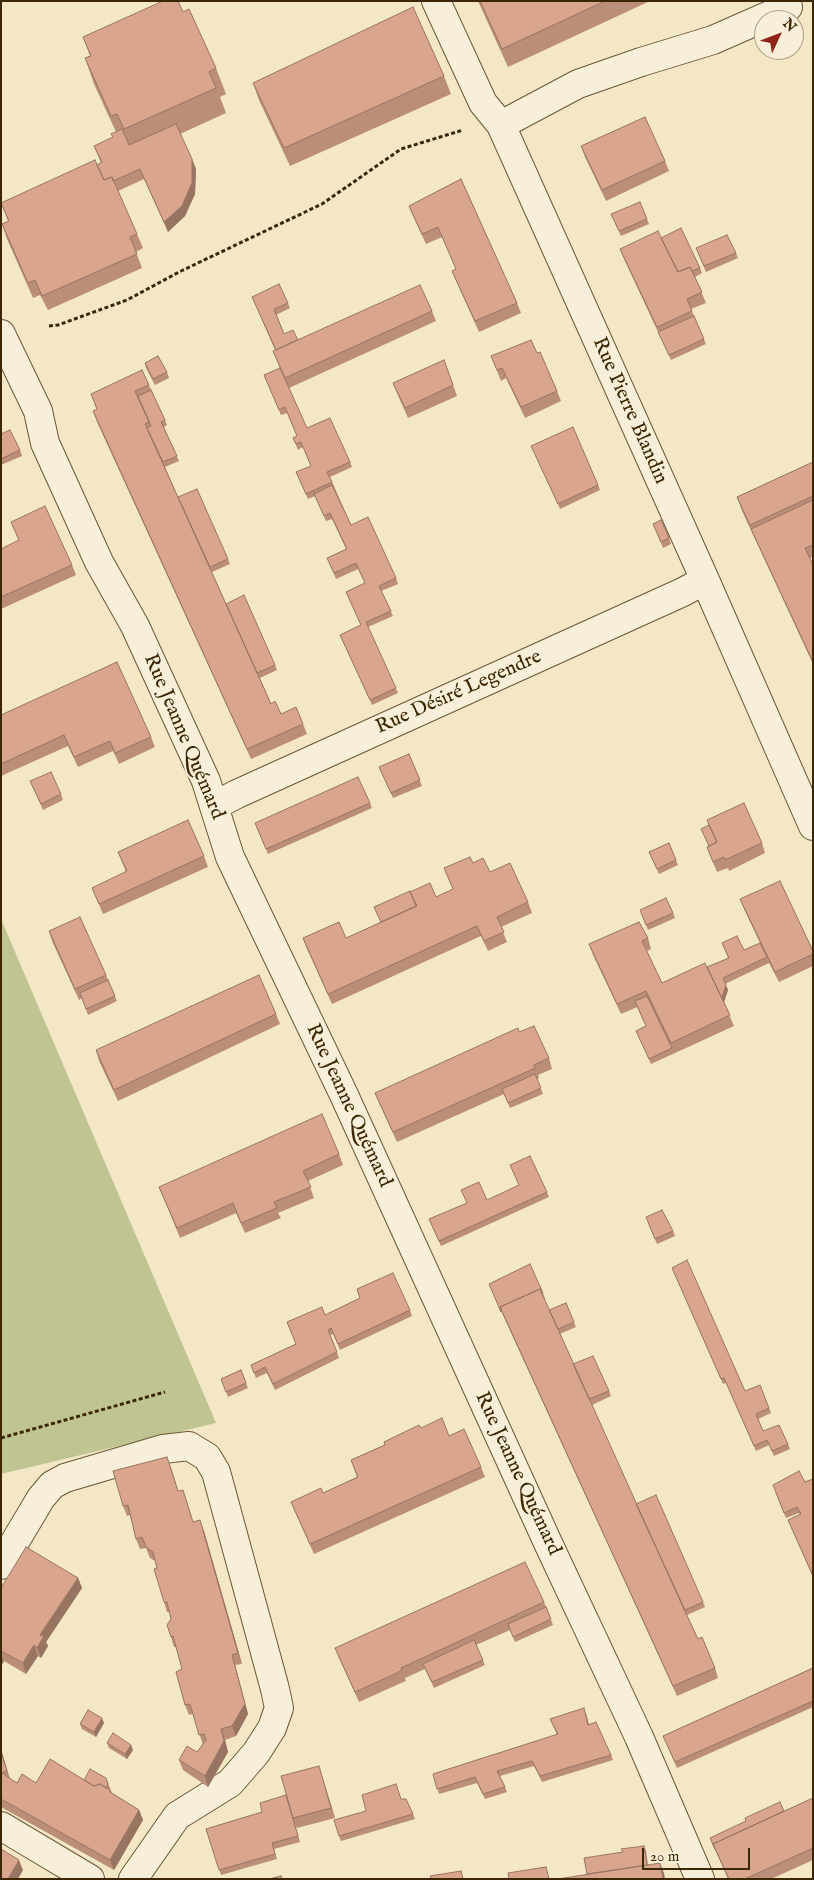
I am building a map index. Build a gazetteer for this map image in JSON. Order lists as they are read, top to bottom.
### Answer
{
  "streets": {
    "street": ["Rue Pierre Blandin", "Rue Désiré Legendre", "Rue Jeanne Quémard"]
  },
  "crossings": [
    ["Rue Pierre Blandin", "Rue Désiré Legendre"],
    ["Rue Désiré Legendre", "Rue Jeanne Quémard"]
  ],
  "scale_bar": "20 m",
  "north": "top right"
}
